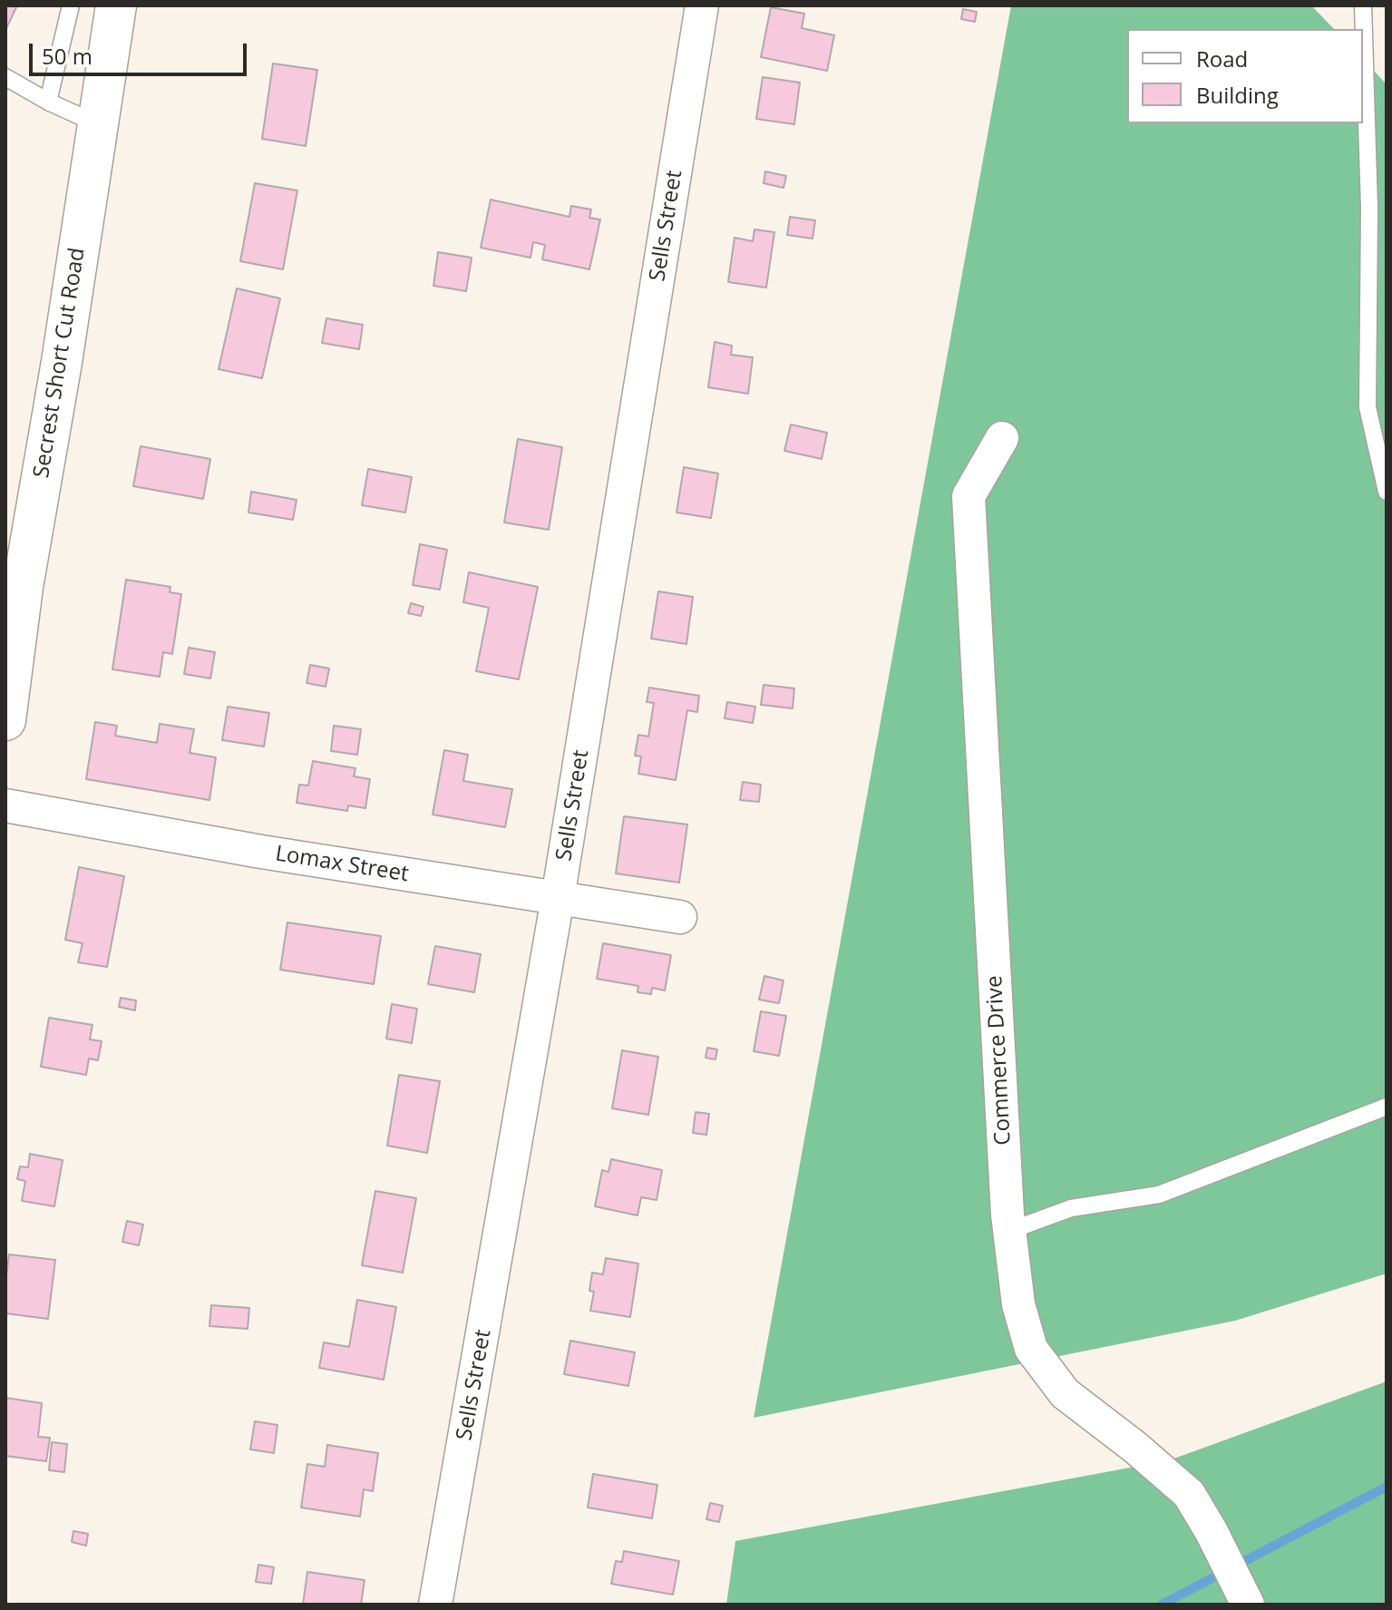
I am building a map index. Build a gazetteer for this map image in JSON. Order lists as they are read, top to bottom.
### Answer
{
  "streets": {
    "street": [
      "Sells Street",
      "Secrest Short Cut Road",
      "Lomax Street",
      "Commerce Drive"
    ]
  },
  "crossings": [
    ["Sells Street", "Lomax Street"]
  ],
  "legend": ["Road", "Building"],
  "scale_bar": "50 m"
}
